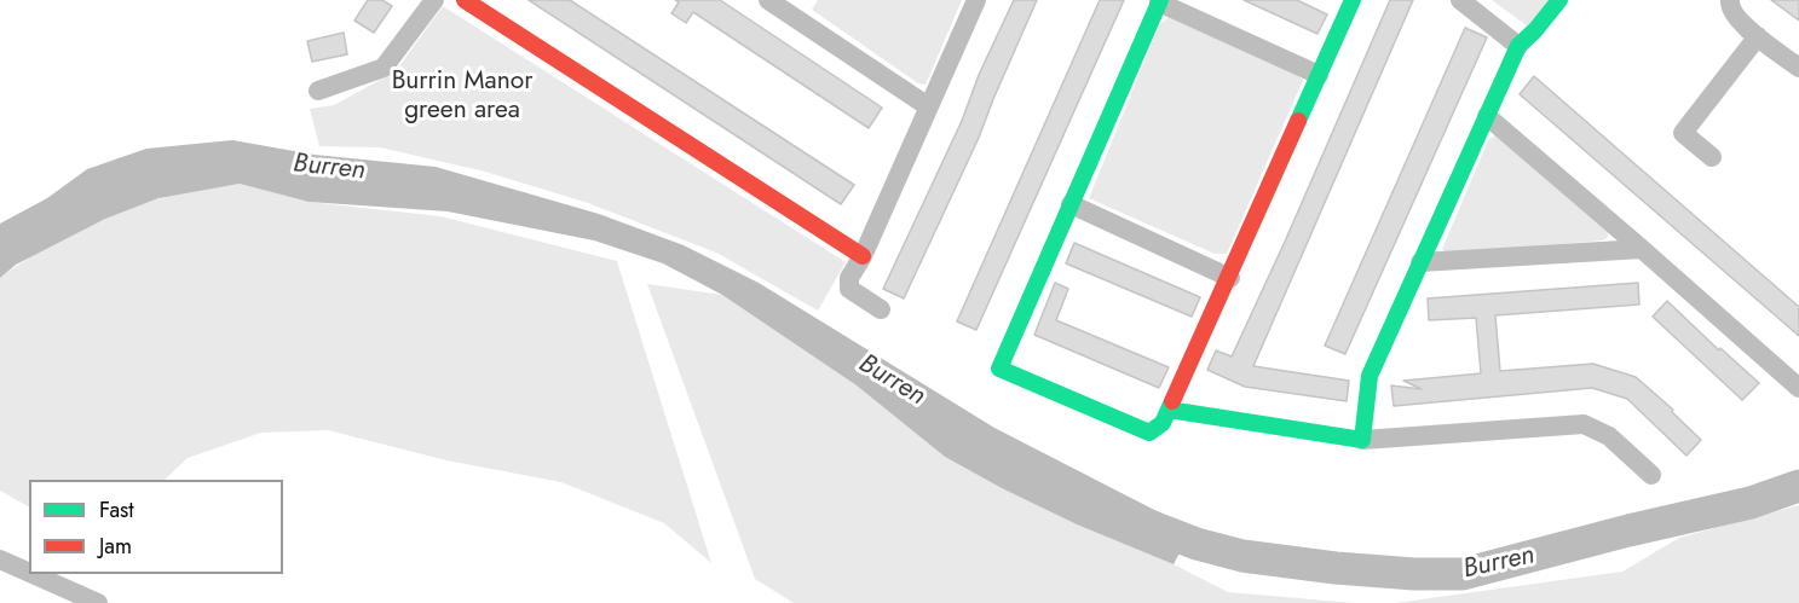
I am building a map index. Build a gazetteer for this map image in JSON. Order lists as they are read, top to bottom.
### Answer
{
  "water": ["Burren"],
  "parks": ["Burrin Manor green area"],
  "legend": ["Fast", "Jam"]
}
